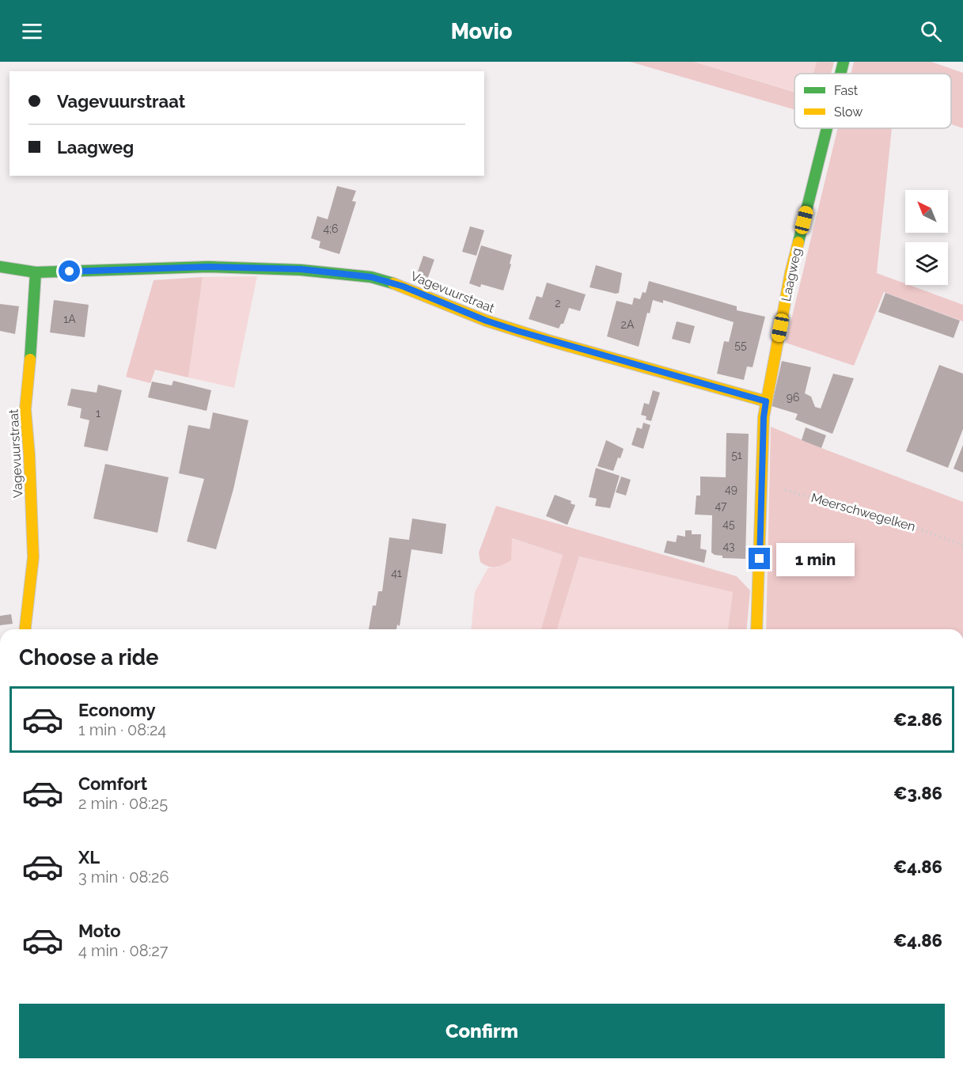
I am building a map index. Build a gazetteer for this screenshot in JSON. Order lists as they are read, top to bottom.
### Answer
{
  "streets": {
    "street": ["Laagweg", "Vagevuurstraat"],
    "path": ["Meerschwegelken"]
  },
  "crossings": [
    ["Laagweg", "Vagevuurstraat"],
    ["Laagweg", "Meerschwegelken"]
  ],
  "house_numbers": [
    "4;6",
    "2",
    "1A",
    "2A",
    "55",
    "96",
    "1",
    "51",
    "49",
    "47",
    "45",
    "43",
    "41"
  ],
  "legend": ["Fast", "Slow"],
  "north": "top left",
  "page": {
    "header": "Movio",
    "banner": ["Vagevuurstraat", "Laagweg"],
    "bubble": "1 min",
    "heading": "Choose a ride",
    "list": [
      {
        "name": "Economy",
        "note": "1 min · 08:24",
        "value": "€2.86"
      },
      {
        "name": "Comfort",
        "note": "2 min · 08:25",
        "value": "€3.86"
      },
      {
        "name": "XL",
        "note": "3 min · 08:26",
        "value": "€4.86"
      },
      {
        "name": "Moto",
        "note": "4 min · 08:27",
        "value": "€4.86"
      }
    ],
    "buttons": "Confirm"
  }
}
